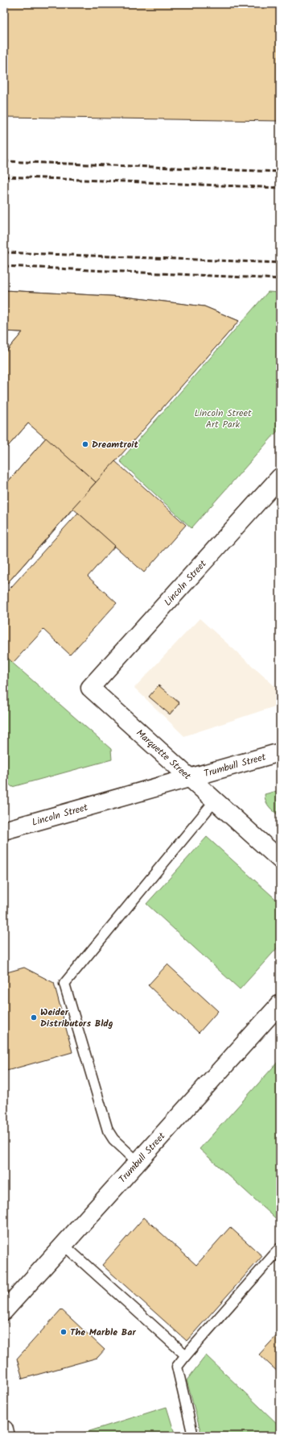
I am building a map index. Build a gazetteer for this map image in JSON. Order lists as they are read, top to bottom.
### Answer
{
  "streets": {
    "street": ["Lincoln Street", "Marquette Street", "Trumbull Street"]
  },
  "crossings": [
    ["Lincoln Street", "Marquette Street"],
    ["Lincoln Street", "Trumbull Street"],
    ["Marquette Street", "Trumbull Street"]
  ],
  "parks": ["Lincoln Street Art Park"],
  "places": ["Dreamtroit", "Weider Distributors Bldg", "The Marble Bar"]
}
